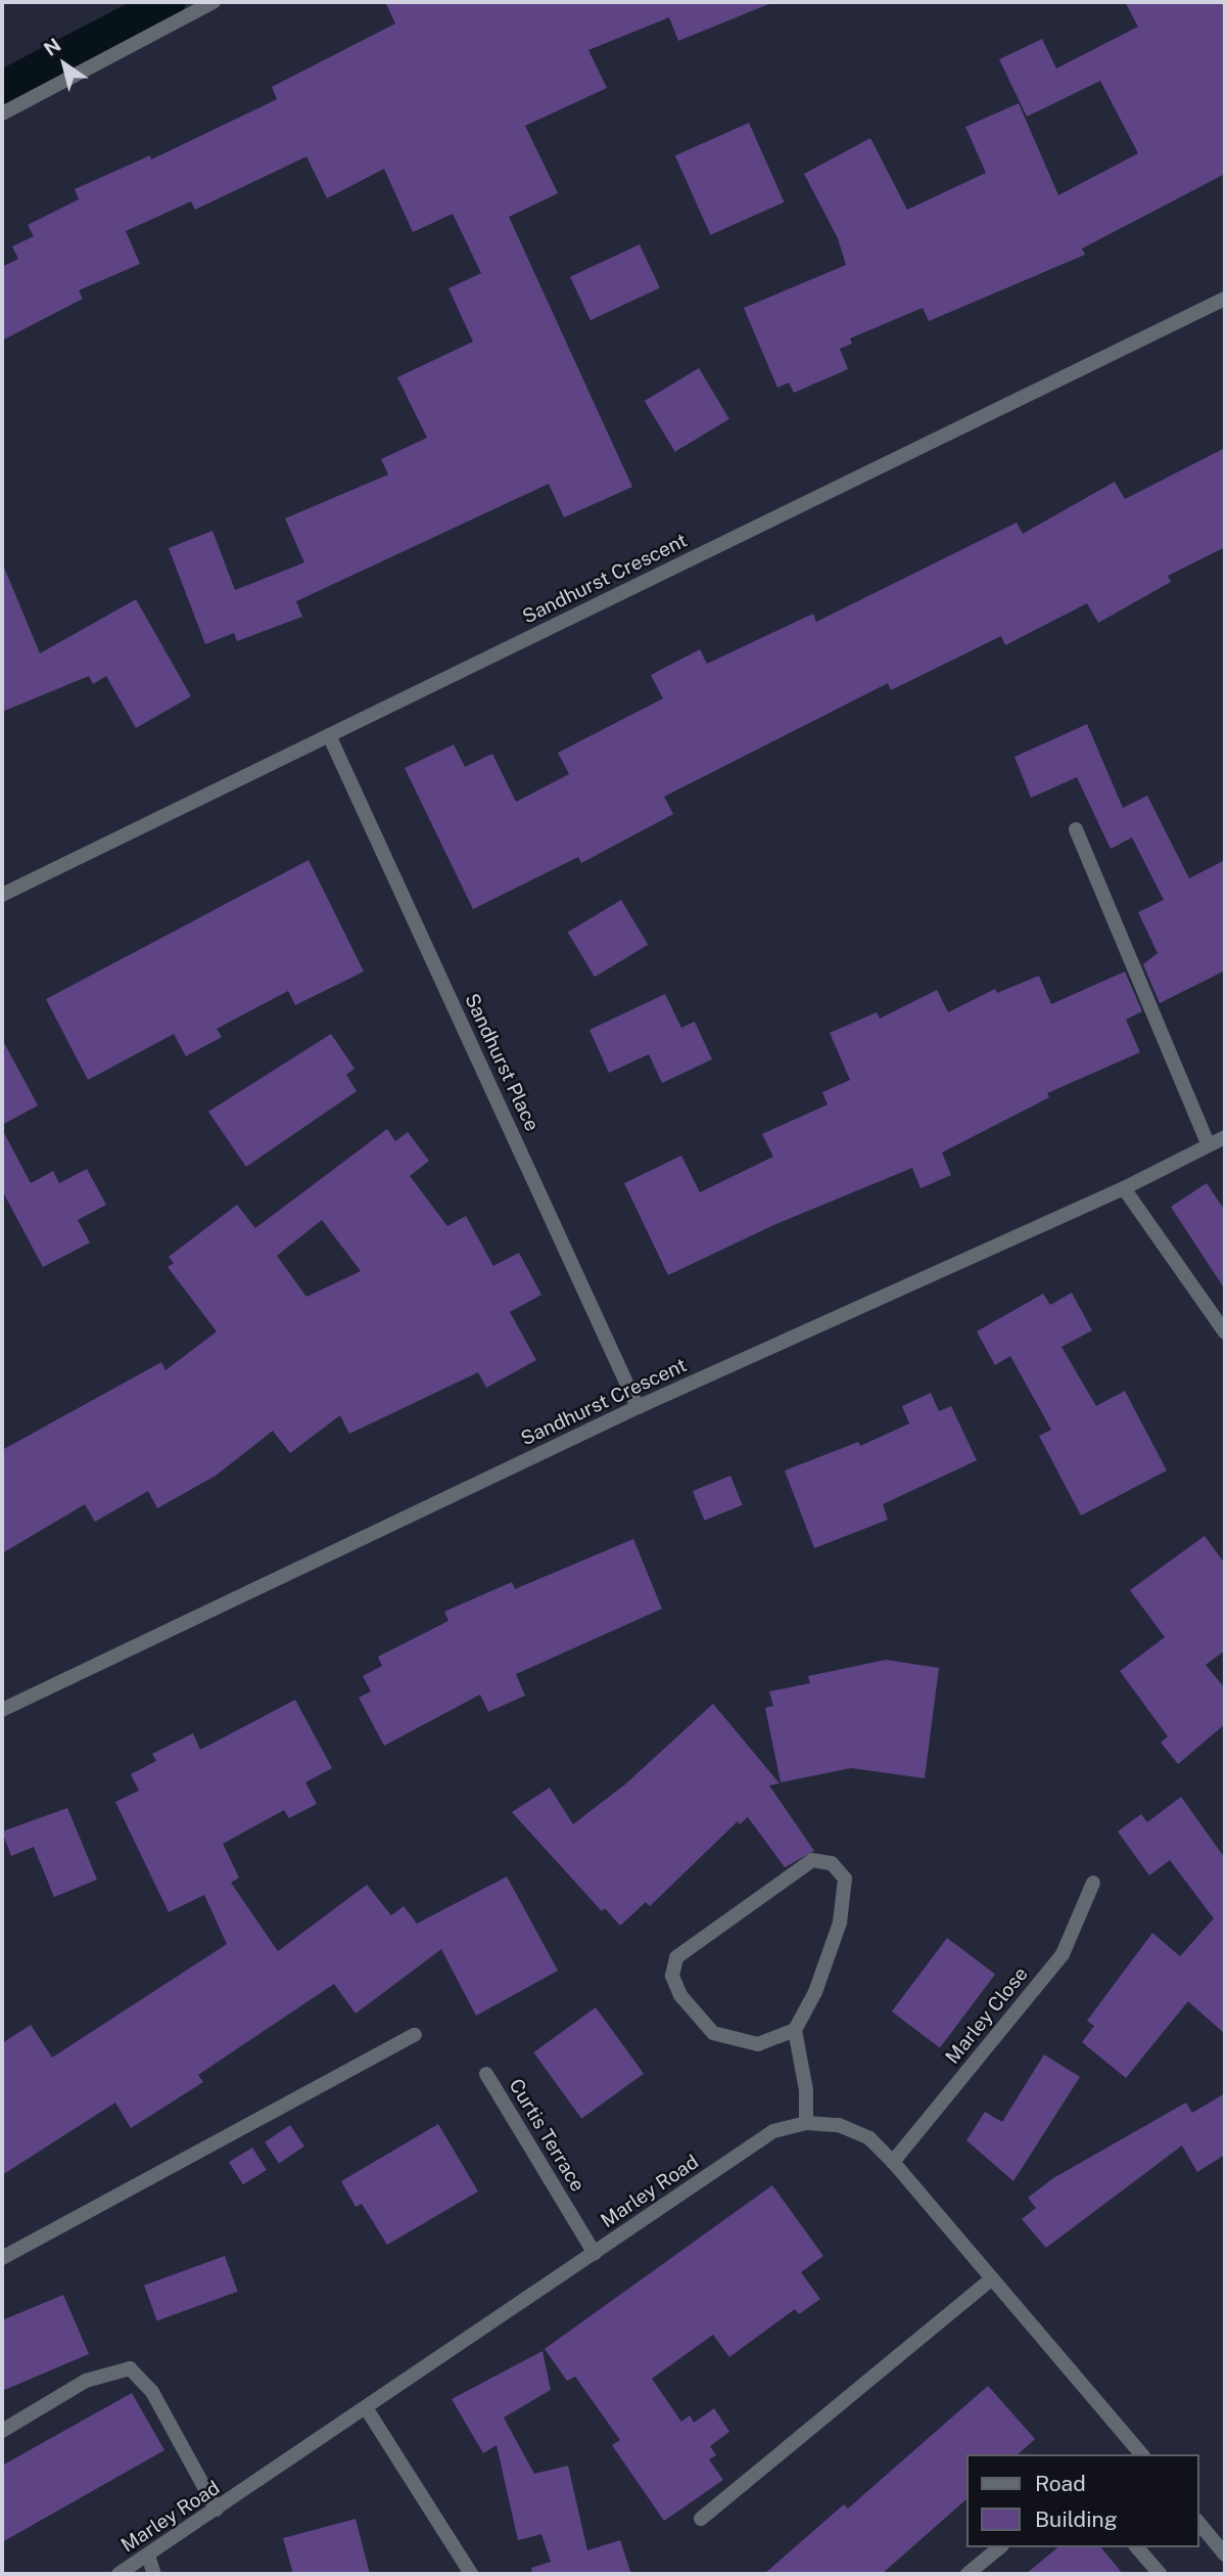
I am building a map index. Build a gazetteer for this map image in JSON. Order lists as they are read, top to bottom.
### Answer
{
  "streets": {
    "street": [
      "Sandhurst Crescent",
      "Sandhurst Place",
      "Marley Close",
      "Curtis Terrace",
      "Marley Road"
    ]
  },
  "crossings": [
    ["Sandhurst Crescent", "Sandhurst Place"],
    ["Marley Close", "Marley Road"],
    ["Curtis Terrace", "Marley Road"]
  ],
  "legend": ["Road", "Building"],
  "north": "top left"
}
